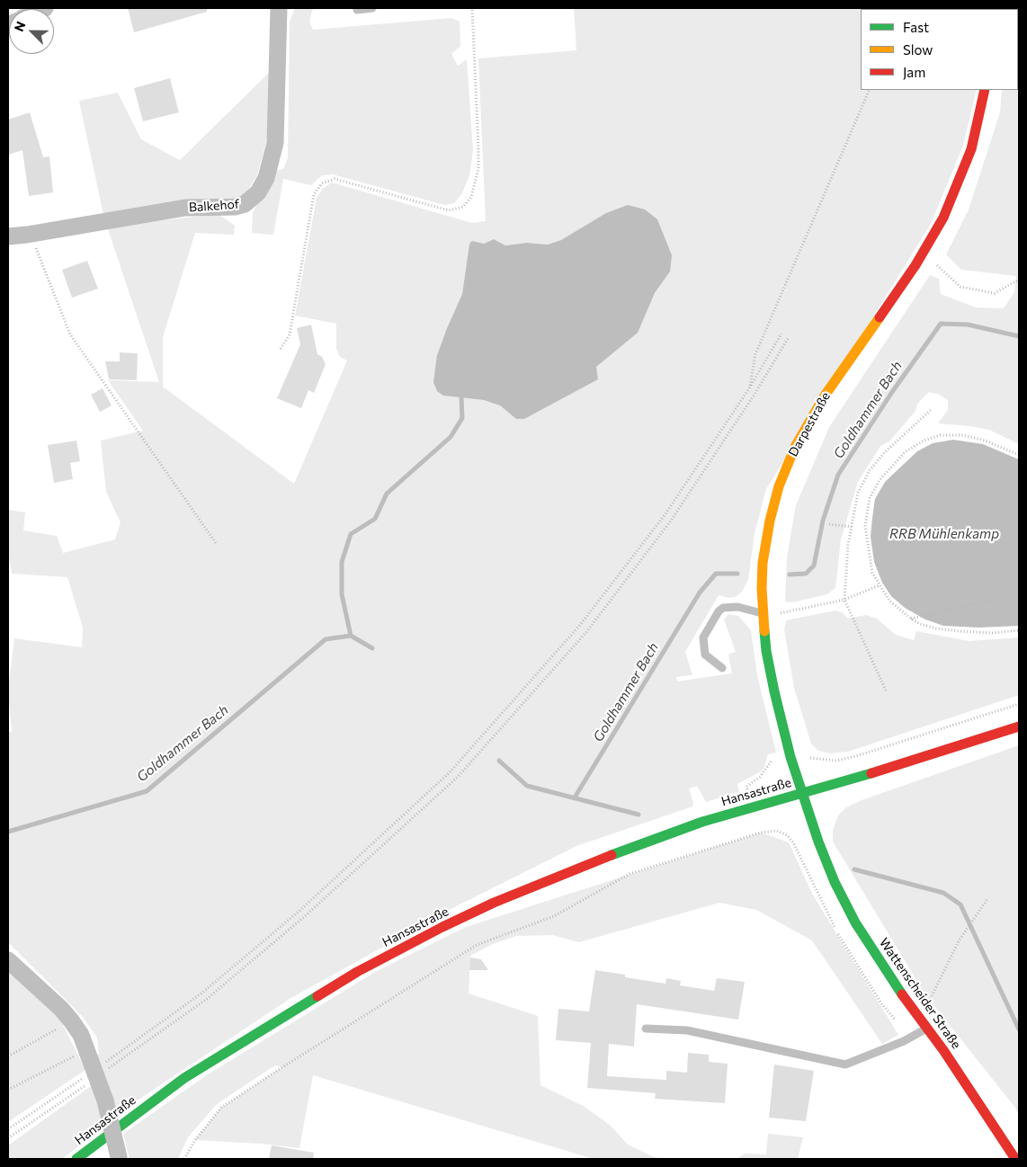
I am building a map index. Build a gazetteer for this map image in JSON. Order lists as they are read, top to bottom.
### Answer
{
  "streets": {
    "street": [
      "Balkehof",
      "Darpestraße",
      "Hansastraße",
      "Wattenscheider Straße"
    ]
  },
  "crossings": [
    ["Darpestraße", "Hansastraße"],
    ["Darpestraße", "Wattenscheider Straße"],
    ["Hansastraße", "Wattenscheider Straße"]
  ],
  "water": ["Goldhammer Bach", "RRB Mühlenkamp"],
  "legend": ["Fast", "Slow", "Jam"],
  "north": "top left"
}
